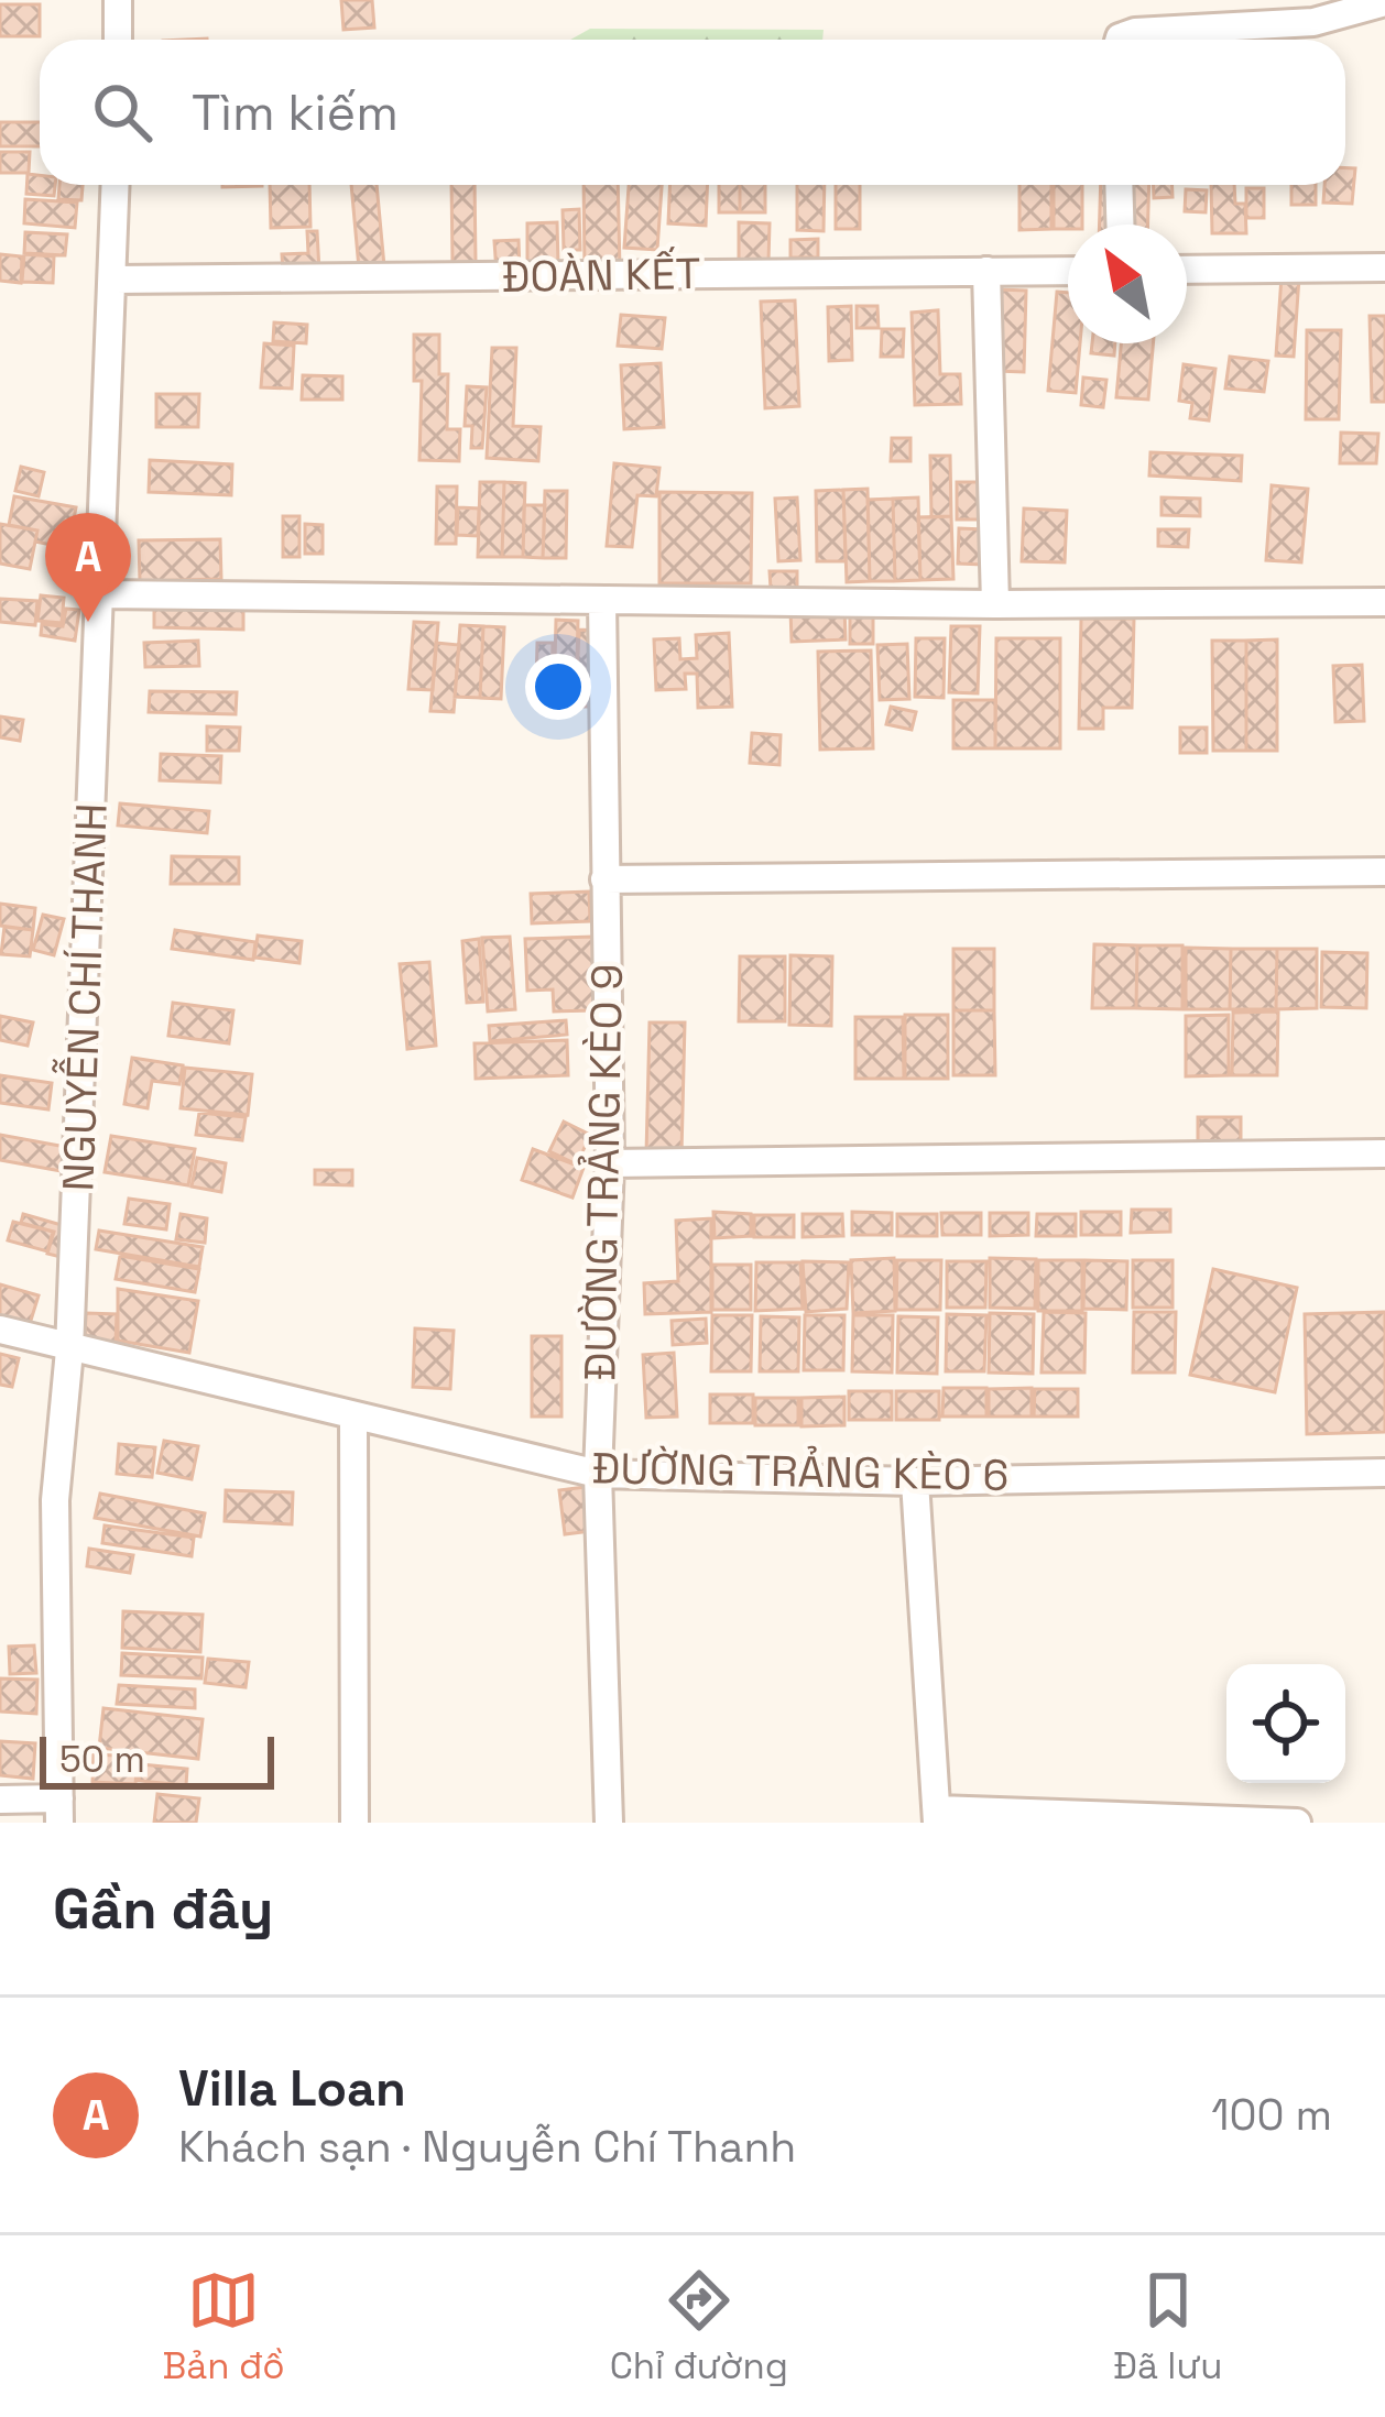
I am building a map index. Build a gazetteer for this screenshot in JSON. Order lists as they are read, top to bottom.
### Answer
{
  "streets": {
    "street": [
      "ĐOÀN KẾT",
      "NGUYỄN CHÍ THANH",
      "ĐƯỜNG TRẢNG KÈO 9",
      "ĐƯỜNG TRẢNG KÈO 6"
    ]
  },
  "crossings": [
    ["ĐOÀN KẾT", "NGUYỄN CHÍ THANH"],
    ["NGUYỄN CHÍ THANH", "ĐƯỜNG TRẢNG KÈO 6"],
    ["ĐƯỜNG TRẢNG KÈO 9", "ĐƯỜNG TRẢNG KÈO 6"]
  ],
  "scale_bar": "50 m",
  "north": "top left",
  "page": {
    "search": "Tìm kiếm",
    "pins": "A",
    "scale": "50 m",
    "heading": "Gần đây",
    "list": [
      {
        "mark": "A",
        "name": "Villa Loan",
        "note": "Khách sạn · Nguyễn Chí Thanh",
        "value": "100 m"
      }
    ],
    "nav": ["Bản đồ", "Chỉ đường", "Đã lưu"]
  }
}
